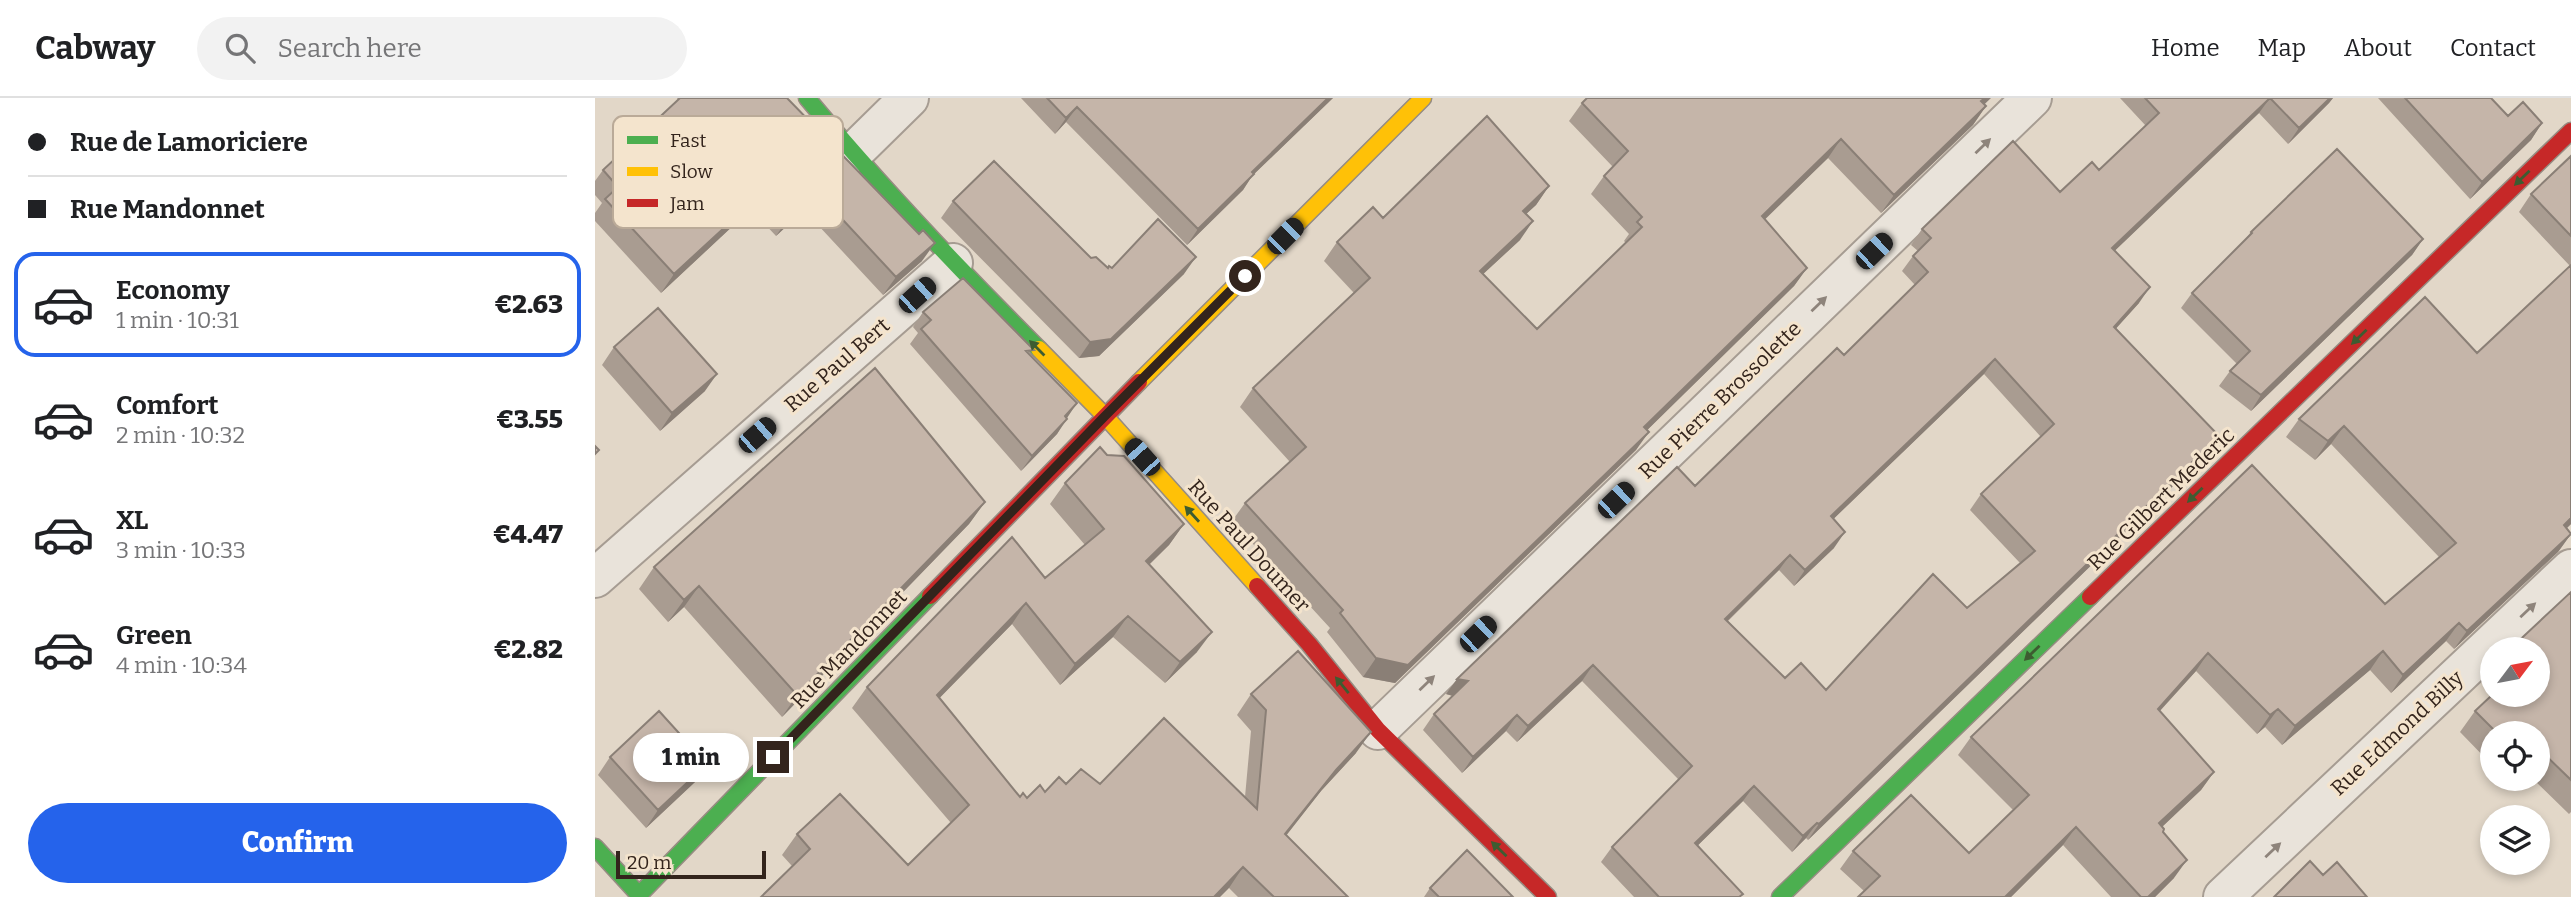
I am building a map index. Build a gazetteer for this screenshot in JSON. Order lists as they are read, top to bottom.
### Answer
{
  "streets": {
    "street": [
      "Rue Paul Bert",
      "Rue Pierre Brossolette",
      "Rue Gilbert Mederic",
      "Rue Paul Doumer",
      "Rue Mandonnet",
      "Rue Edmond Billy"
    ]
  },
  "crossings": [
    ["Rue Paul Bert", "Rue Paul Doumer"],
    ["Rue Pierre Brossolette", "Rue Paul Doumer"],
    ["Rue Paul Doumer", "Rue Mandonnet"]
  ],
  "one_way": [
    "Rue Pierre Brossolette",
    "Rue Gilbert Mederic",
    "Rue Paul Doumer",
    "Rue Edmond Billy"
  ],
  "legend": ["Fast", "Slow", "Jam"],
  "scale_bar": "20 m",
  "north": "top right",
  "page": {
    "header": "Cabway",
    "search": "Search here",
    "nav": [
      "Home",
      "Map",
      "About",
      "Contact"
    ],
    "banner": ["Rue de Lamoriciere", "Rue Mandonnet"],
    "list": [
      {
        "name": "Economy",
        "note": "1 min · 10:31",
        "value": "€2.63"
      },
      {
        "name": "Comfort",
        "note": "2 min · 10:32",
        "value": "€3.55"
      },
      {
        "name": "XL",
        "note": "3 min · 10:33",
        "value": "€4.47"
      },
      {
        "name": "Green",
        "note": "4 min · 10:34",
        "value": "€2.82"
      }
    ],
    "bubble": "1 min",
    "buttons": "Confirm",
    "scale": "20 m"
  }
}
